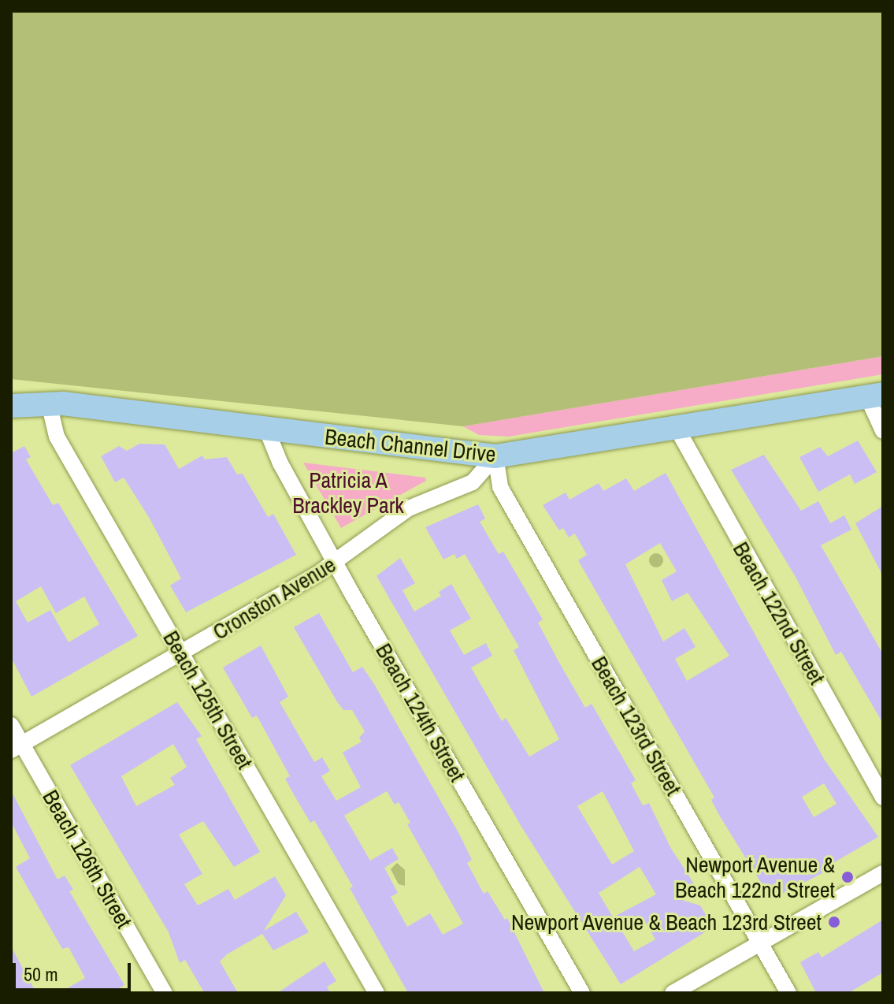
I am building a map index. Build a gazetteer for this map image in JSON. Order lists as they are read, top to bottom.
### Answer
{
  "streets": {
    "main road": ["Beach Channel Drive"],
    "street": [
      "Cronston Avenue",
      "Beach 122nd Street",
      "Beach 125th Street",
      "Beach 124th Street",
      "Beach 123rd Street",
      "Beach 126th Street"
    ]
  },
  "crossings": [
    ["Beach Channel Drive", "Cronston Avenue"],
    ["Beach Channel Drive", "Beach 122nd Street"],
    ["Beach Channel Drive", "Beach 125th Street"],
    ["Beach Channel Drive", "Beach 124th Street"],
    ["Beach Channel Drive", "Beach 123rd Street"],
    ["Cronston Avenue", "Beach 125th Street"],
    ["Cronston Avenue", "Beach 124th Street"],
    ["Cronston Avenue", "Beach 123rd Street"],
    ["Cronston Avenue", "Beach 126th Street"]
  ],
  "parks": ["Patricia A Brackley Park"],
  "places": ["Newport Avenue & Beach 122nd Street", "Newport Avenue & Beach 123rd Street"],
  "scale_bar": "50 m"
}
